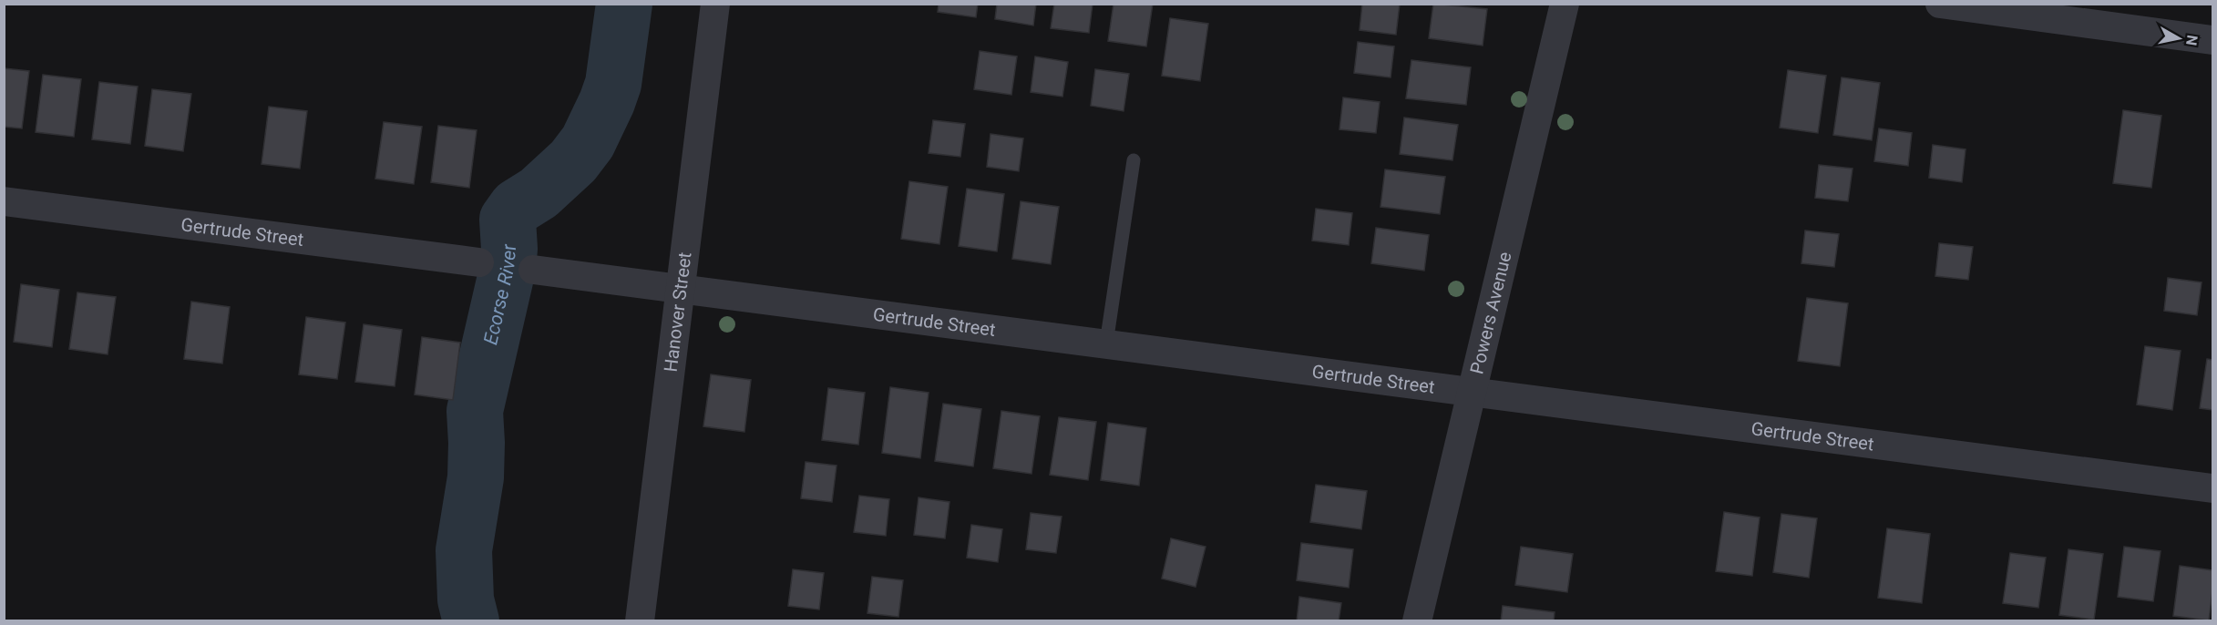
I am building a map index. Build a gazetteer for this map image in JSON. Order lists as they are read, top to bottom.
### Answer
{
  "streets": {
    "street": ["Gertrude Street", "Hanover Street", "Powers Avenue"]
  },
  "crossings": [
    ["Gertrude Street", "Hanover Street"],
    ["Gertrude Street", "Powers Avenue"]
  ],
  "water": ["Ecorse River"],
  "north": "right"
}
